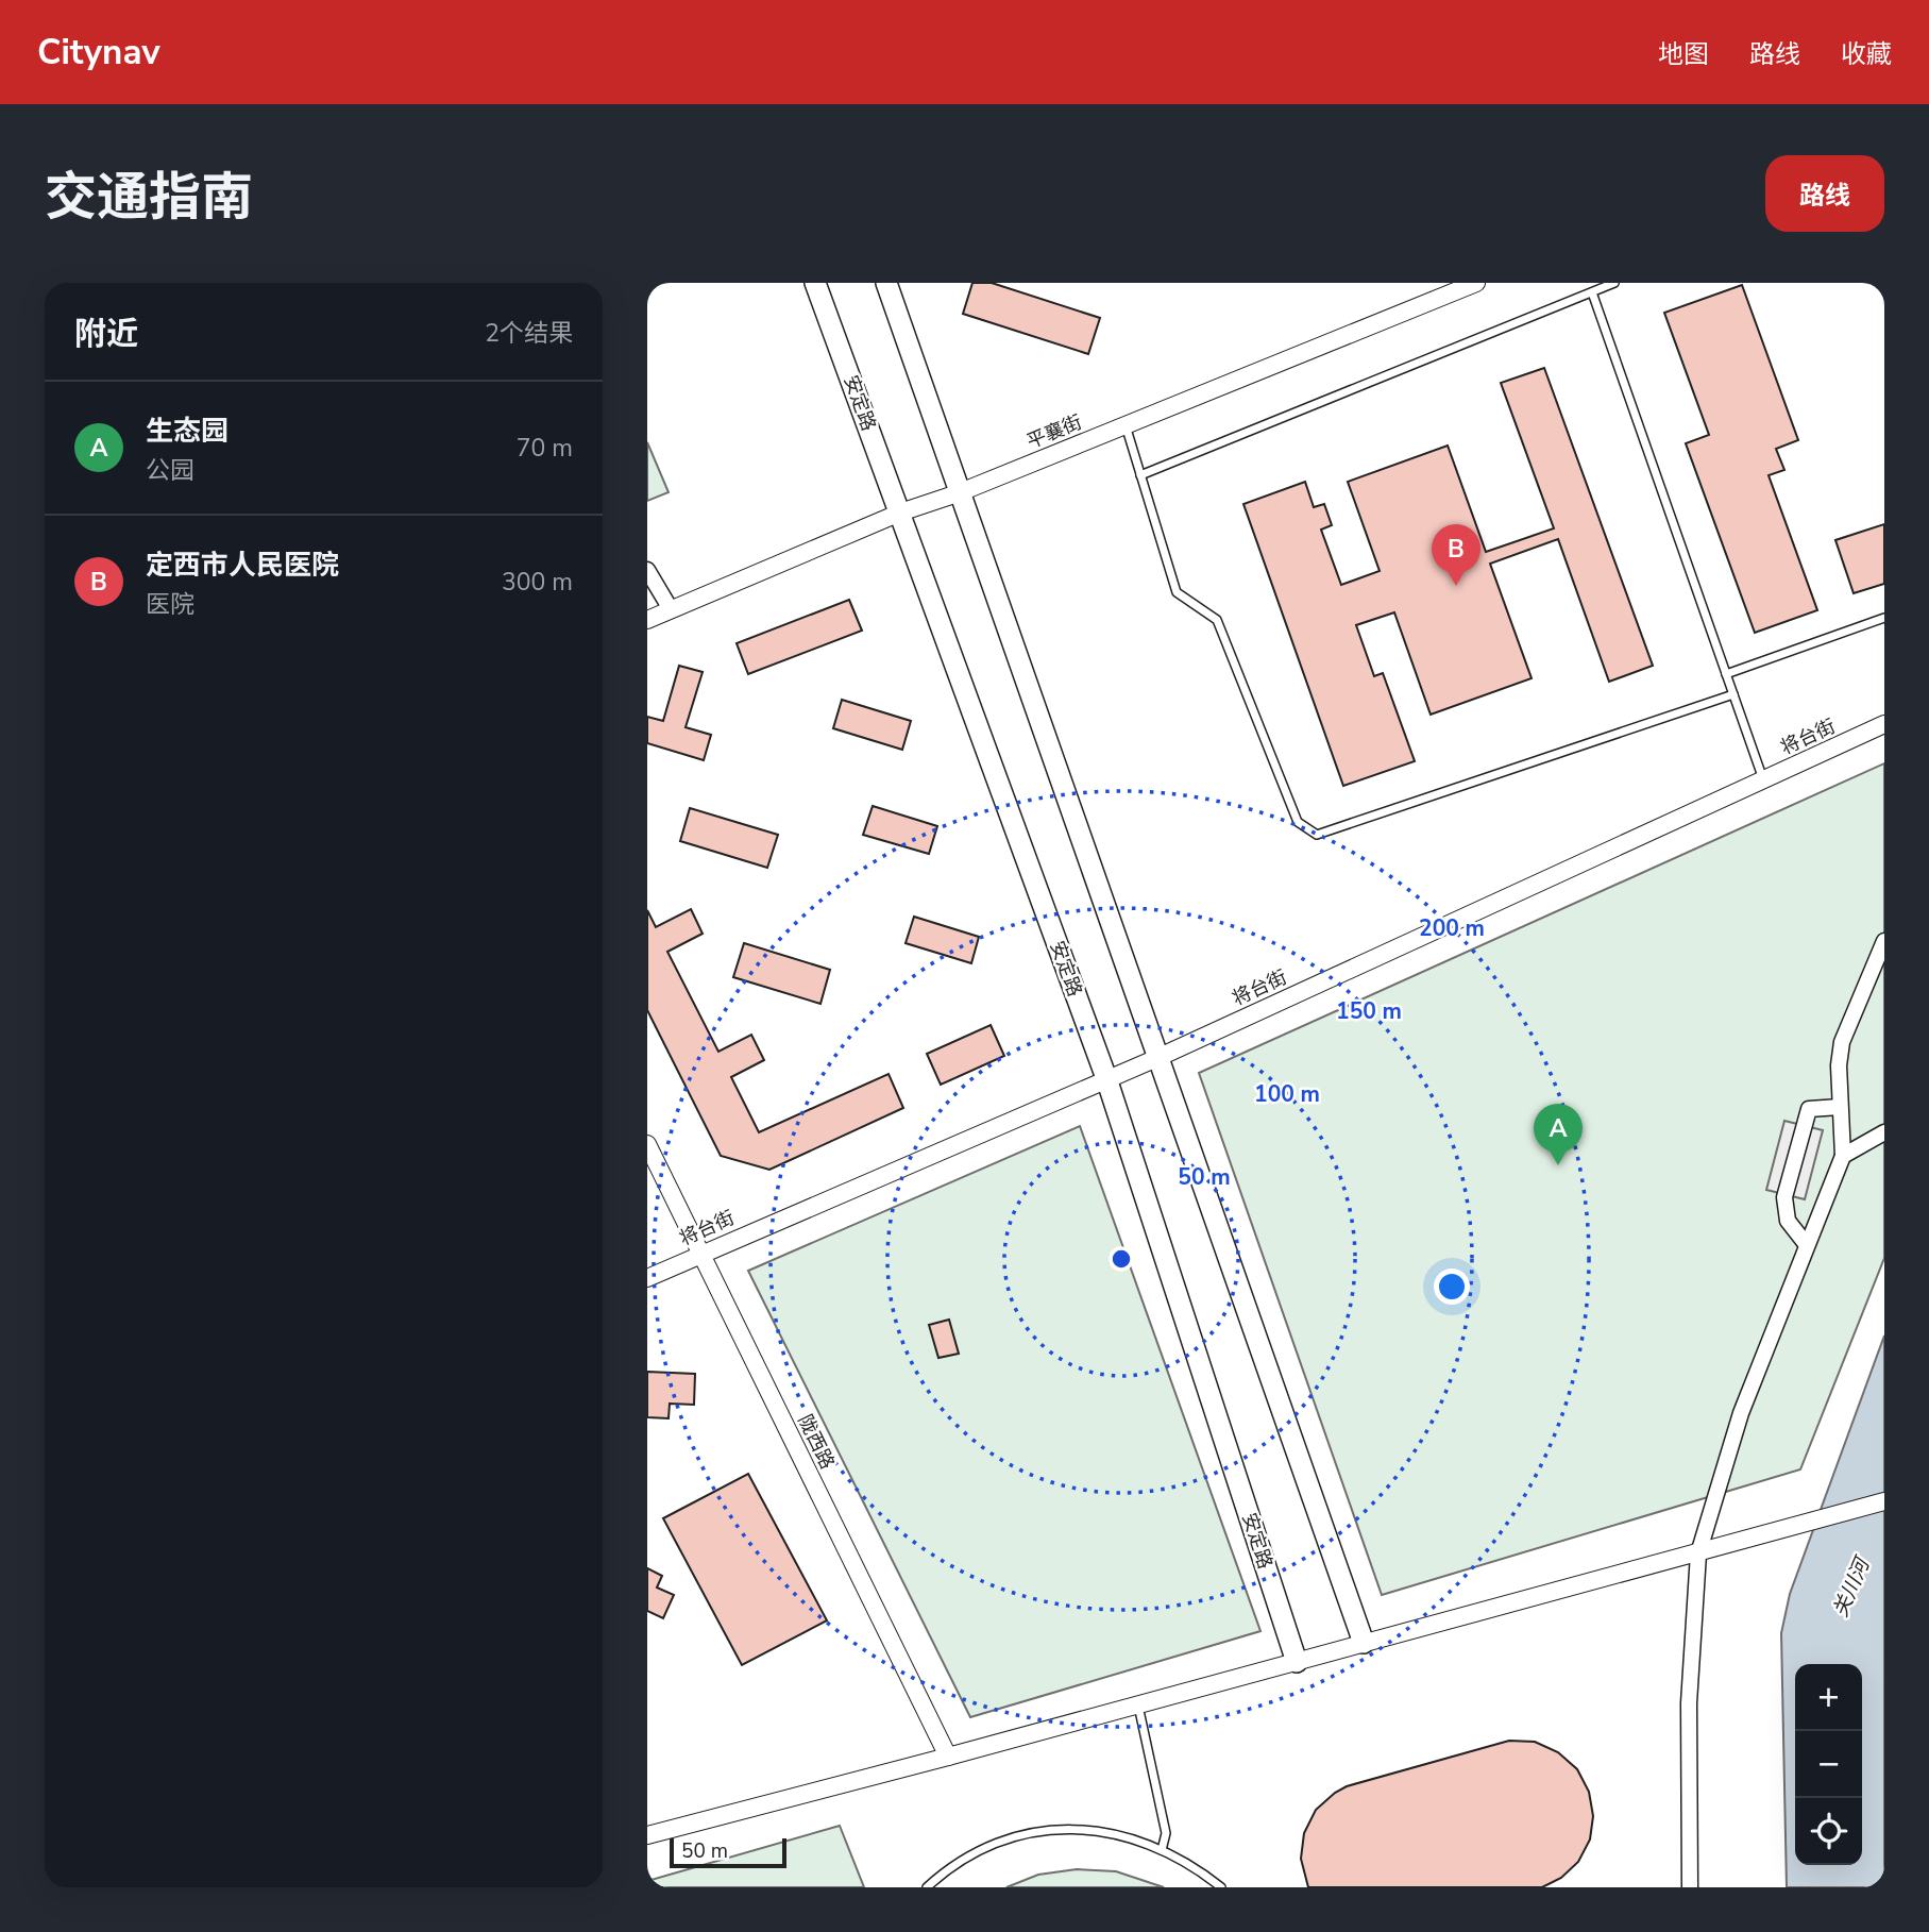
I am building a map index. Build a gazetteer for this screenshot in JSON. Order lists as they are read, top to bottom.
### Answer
{
  "streets": {
    "main road": ["安定路"],
    "street": ["平襄街", "将台街", "陇西路"]
  },
  "crossings": [
    ["安定路", "平襄街"],
    ["安定路", "将台街"],
    ["将台街", "陇西路"]
  ],
  "water": ["关川河"],
  "scale_bar": "50 m",
  "page": {
    "header": "Citynav",
    "nav": ["地图", "路线", "收藏"],
    "title": "交通指南",
    "buttons": "路线",
    "heading": ["附近", "2个结果"],
    "list": [
      {
        "mark": "A",
        "name": "生态园",
        "note": "公园",
        "value": "70 m"
      },
      {
        "mark": "B",
        "name": "定西市人民医院",
        "note": "医院",
        "value": "300 m"
      }
    ],
    "pins": ["B", "A"],
    "map_buttons": ["+", "−"],
    "scale": "50 m"
  },
  "rings": [
    "200 m",
    "150 m",
    "100 m",
    "50 m"
  ]
}
